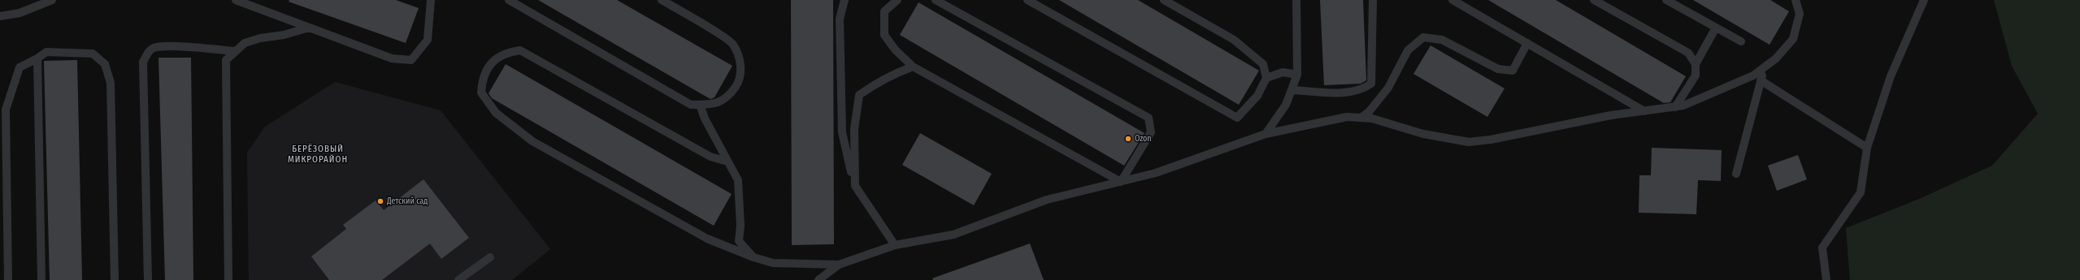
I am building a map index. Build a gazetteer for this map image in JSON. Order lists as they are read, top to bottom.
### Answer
{
  "districts": ["БЕРЁЗОВЫЙ МИКРОРАЙОН"],
  "places": ["Ozon", "Детский сад"]
}
